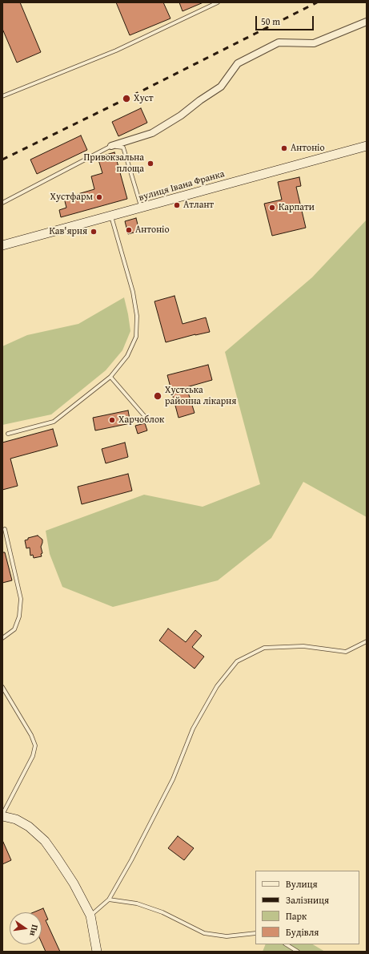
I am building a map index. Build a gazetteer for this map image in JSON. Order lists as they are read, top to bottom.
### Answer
{
  "streets": {
    "main road": ["вулиця Івана Франка"]
  },
  "places": [
    "Хуст",
    "Антонio",
    "Привокзальна площа",
    "Хустфарм",
    "Атлант",
    "Карпати",
    "Антоніо",
    "Кав'ярня",
    "Хустська районна лікарня",
    "Харчоблок"
  ],
  "legend": [
    "Вулиця",
    "Залізниця",
    "Парк",
    "Будівля"
  ],
  "scale_bar": "50 m",
  "north": "right"
}
